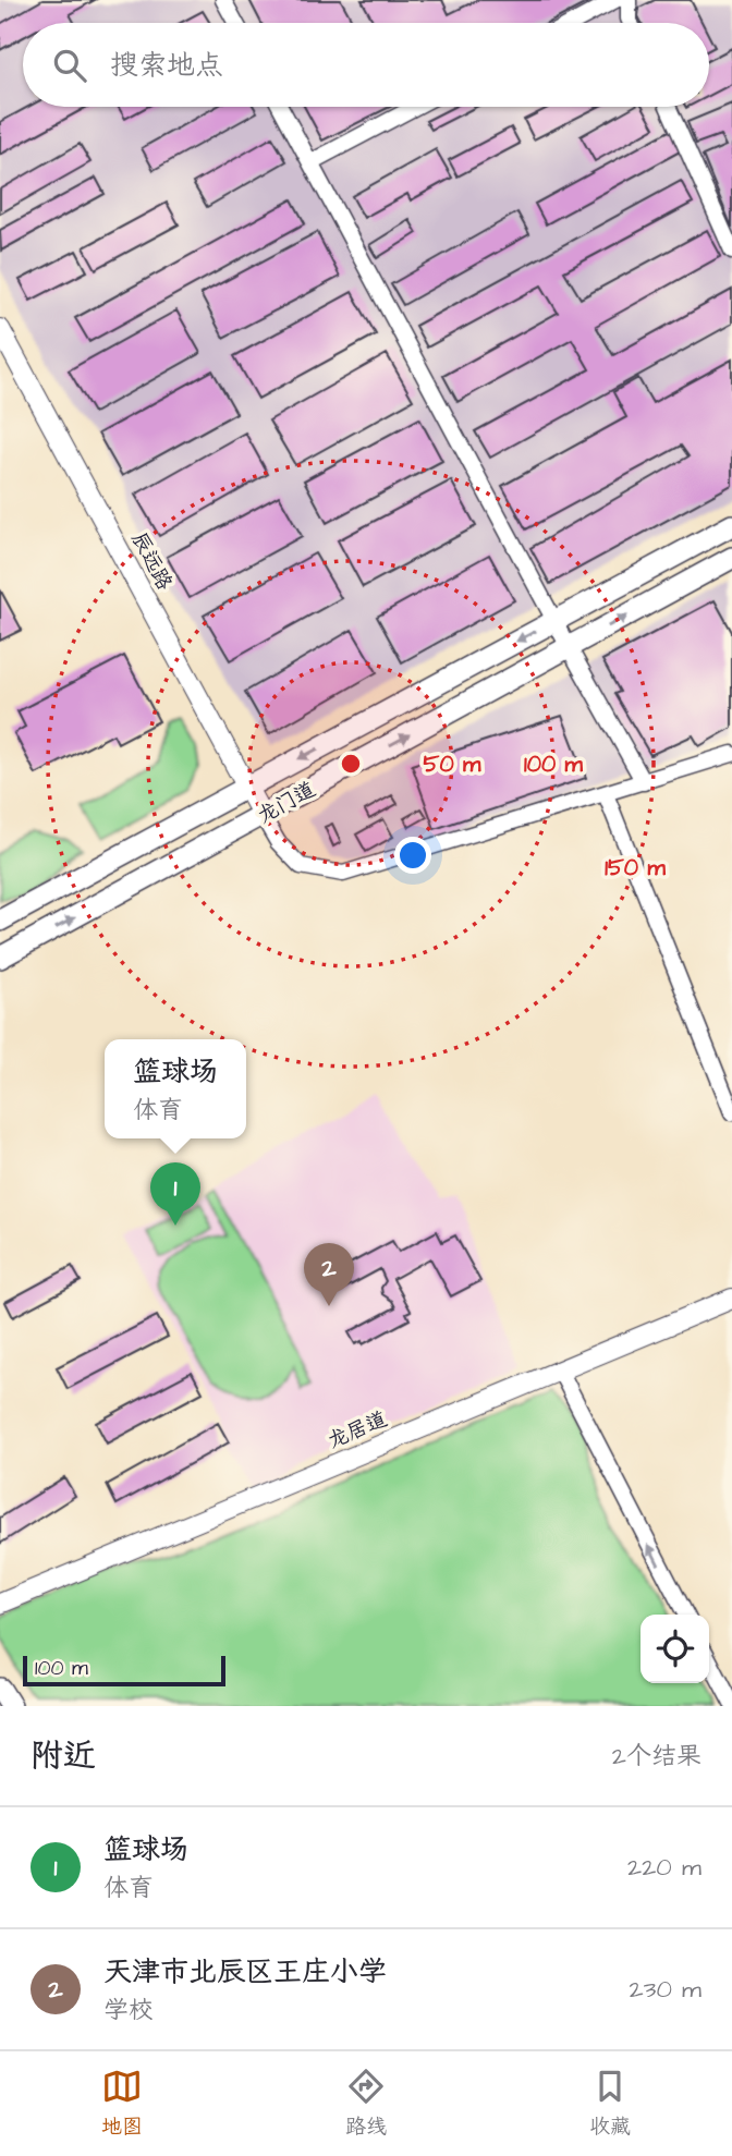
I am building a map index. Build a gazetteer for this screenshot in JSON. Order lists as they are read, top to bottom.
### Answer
{
  "streets": {
    "main road": ["龙门道"],
    "street": ["辰远路", "龙居道"]
  },
  "crossings": [
    ["辰远路", "龙门道"]
  ],
  "scale_bar": "100 m",
  "page": {
    "search": "搜索地点",
    "popup": ["篮球场", "体育"],
    "pins": ["1", "2"],
    "scale": "100 m",
    "heading": ["附近", "2个结果"],
    "list": [
      {
        "mark": "1",
        "name": "篮球场",
        "note": "体育",
        "value": "220 m"
      },
      {
        "mark": "2",
        "name": "天津市北辰区王庄小学",
        "note": "学校",
        "value": "230 m"
      }
    ],
    "nav": ["地图", "路线", "收藏"]
  },
  "rings": ["50 m", "100 m", "150 m"]
}
